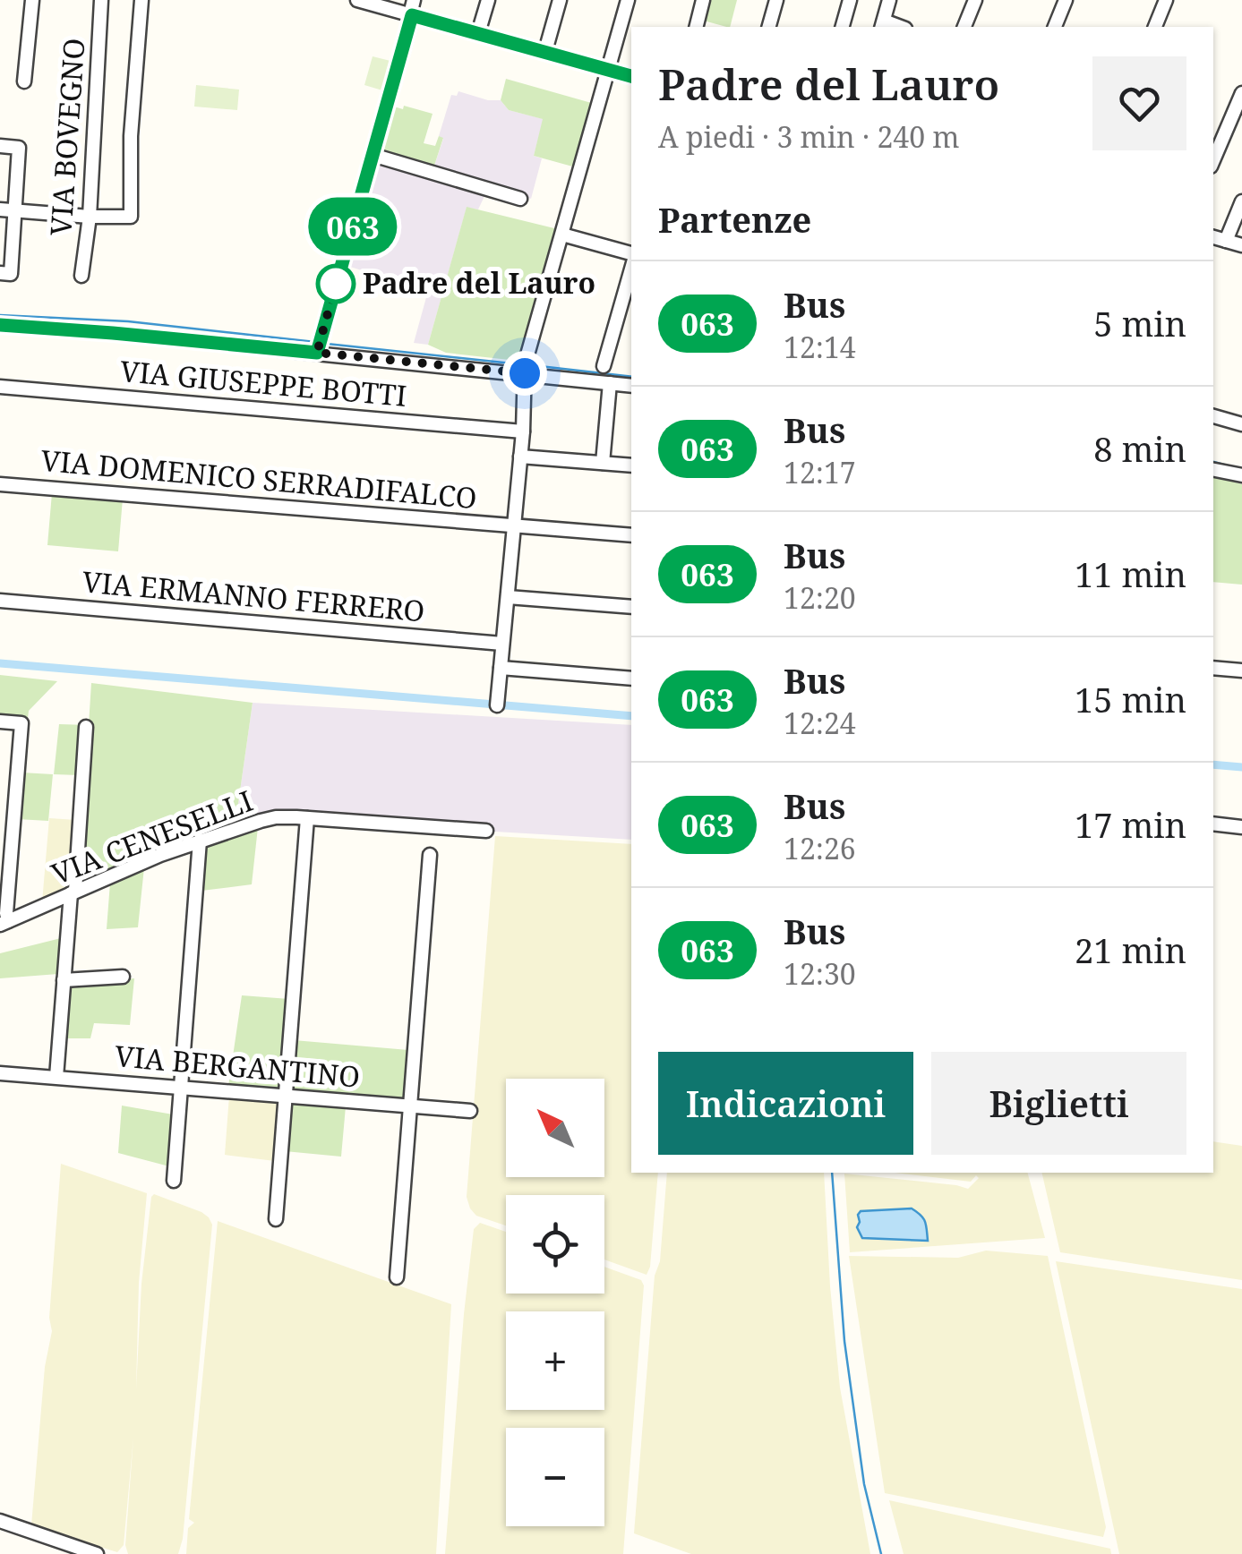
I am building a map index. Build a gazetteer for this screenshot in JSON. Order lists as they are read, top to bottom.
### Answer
{
  "streets": {
    "street": [
      "VIA BOVEGNO",
      "VIA GIUSEPPE BOTTI",
      "VIA DOMENICO SERRADIFALCO",
      "VIA ERMANNO FERRERO",
      "VIA CENESELLI",
      "VIA BERGANTINO"
    ]
  },
  "places": ["Padre del Lauro"],
  "lines": ["bus line 063"],
  "north": "top left",
  "page": {
    "on_map": "063",
    "heading": [
      ["Padre del Lauro", "A piedi · 3 min · 240 m"],
      "Partenze"
    ],
    "list": [
      {
        "mark": "063",
        "name": "Bus",
        "note": "12:14",
        "value": "5 min"
      },
      {
        "mark": "063",
        "name": "Bus",
        "note": "12:17",
        "value": "8 min"
      },
      {
        "mark": "063",
        "name": "Bus",
        "note": "12:20",
        "value": "11 min"
      },
      {
        "mark": "063",
        "name": "Bus",
        "note": "12:24",
        "value": "15 min"
      },
      {
        "mark": "063",
        "name": "Bus",
        "note": "12:26",
        "value": "17 min"
      },
      {
        "mark": "063",
        "name": "Bus",
        "note": "12:30",
        "value": "21 min"
      }
    ],
    "buttons": ["Indicazioni", "Biglietti"],
    "map_buttons": ["+", "−"]
  }
}
